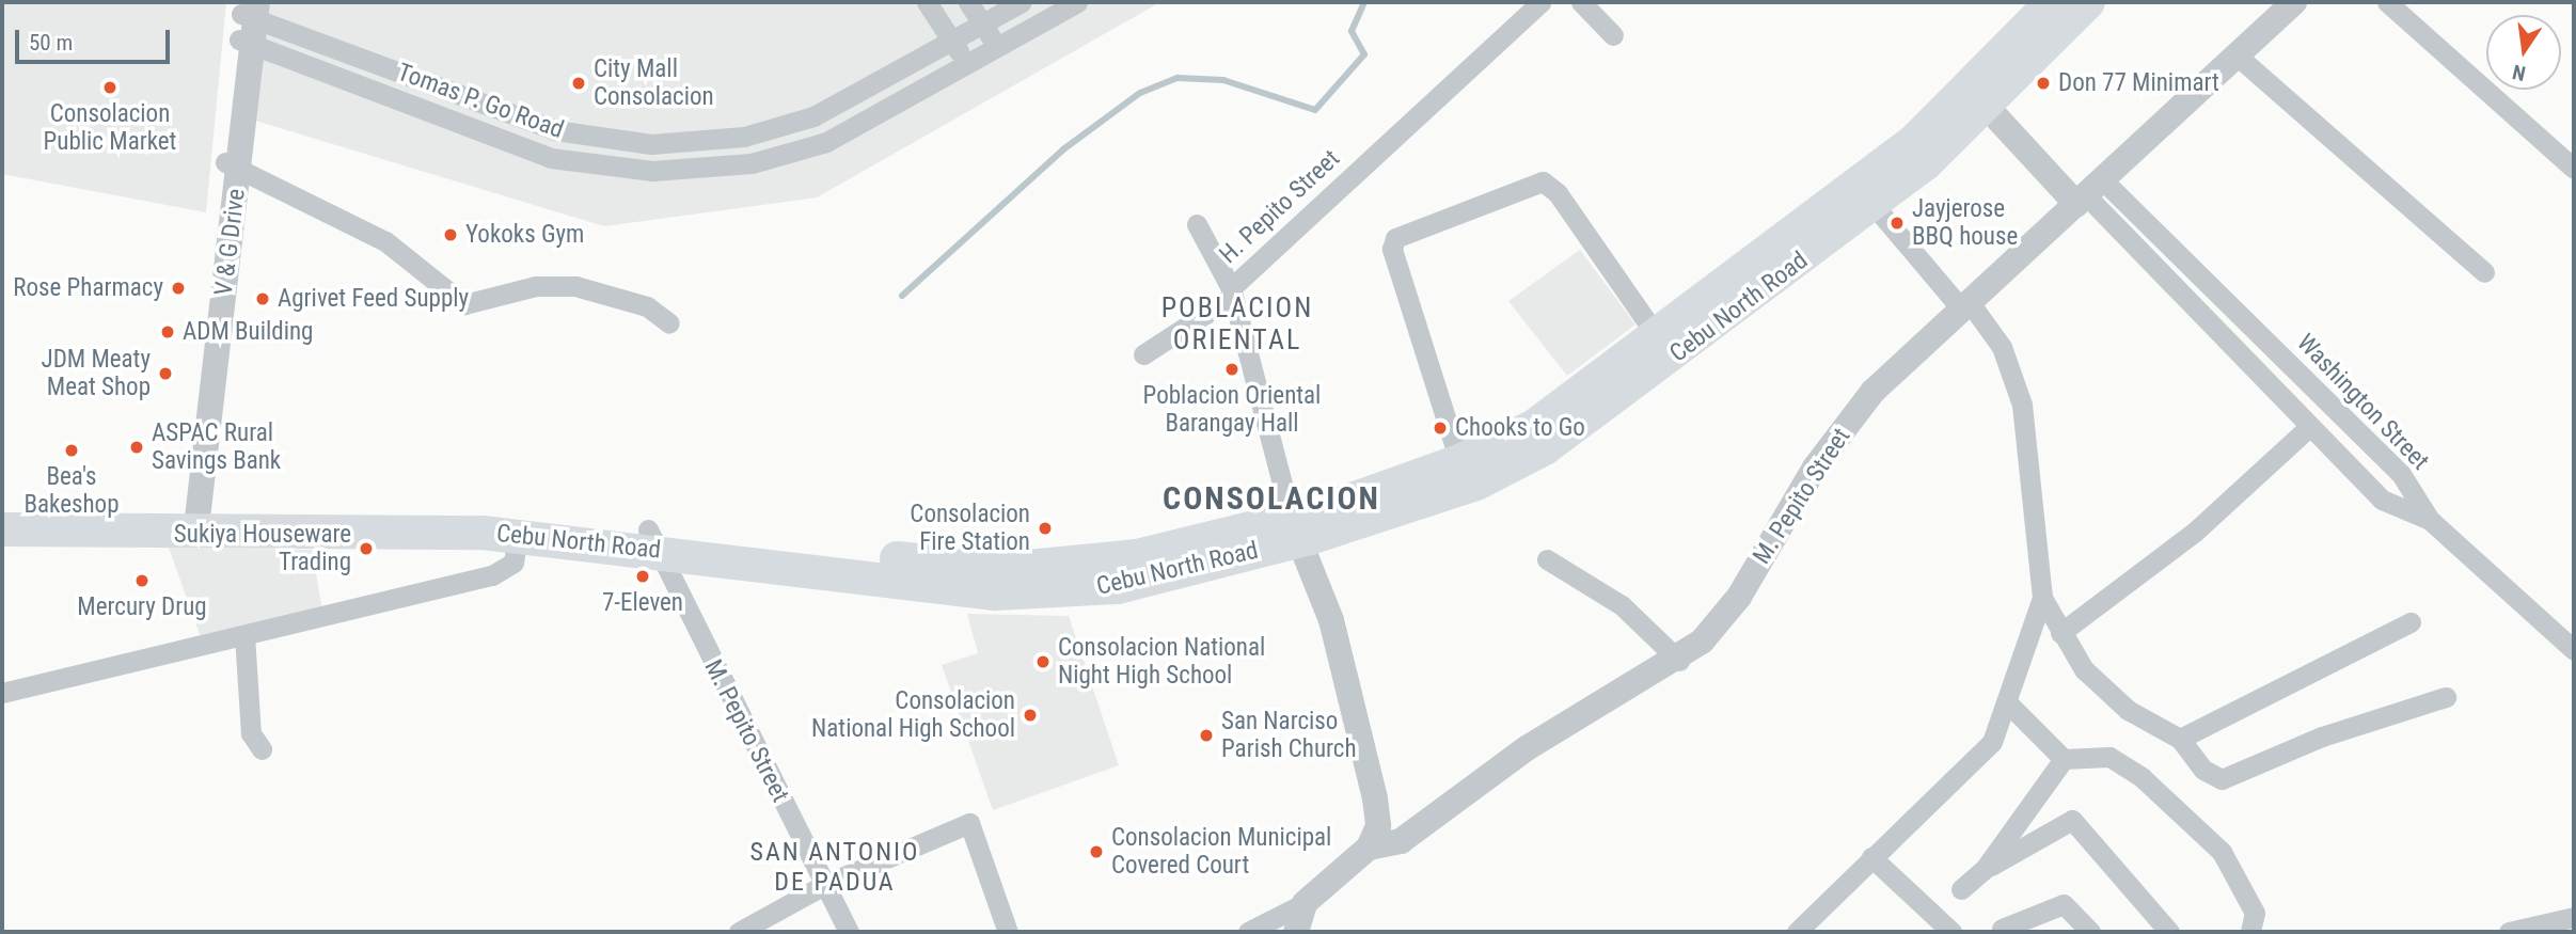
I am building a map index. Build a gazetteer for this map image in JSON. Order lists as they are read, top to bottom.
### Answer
{
  "streets": {
    "main road": ["Cebu North Road"],
    "street": [
      "Tomas P. Go Road",
      "H. Pepito Street",
      "V & G Drive",
      "Washington Street",
      "M. Pepito Street"
    ]
  },
  "crossings": [
    ["Tomas P. Go Road", "V & G Drive"],
    ["H. Pepito Street", "Cebu North Road"],
    ["V & G Drive", "Cebu North Road"],
    ["Cebu North Road", "M. Pepito Street"],
    ["Washington Street", "M. Pepito Street"]
  ],
  "districts": ["POBLACION ORIENTAL", "CONSOLACION", "SAN ANTONIO DE PADUA"],
  "places": [
    "City Mall Consolacion",
    "Don 77 Minimart",
    "Consolacion Public Market",
    "Jayjerose BBQ house",
    "Yokoks Gym",
    "Rose Pharmacy",
    "Agrivet Feed Supply",
    "ADM Building",
    "Poblacion Oriental Barangay Hall",
    "JDM Meaty Meat Shop",
    "Chooks to Go",
    "ASPAC Rural Savings Bank",
    "Bea's Bakeshop",
    "Consolacion Fire Station",
    "Sukiya Houseware Trading",
    "7-Eleven",
    "Mercury Drug",
    "Consolacion National Night High School",
    "Consolacion National High School",
    "San Narciso Parish Church",
    "Consolacion Municipal Covered Court"
  ],
  "scale_bar": "50 m",
  "north": "bottom"
}
